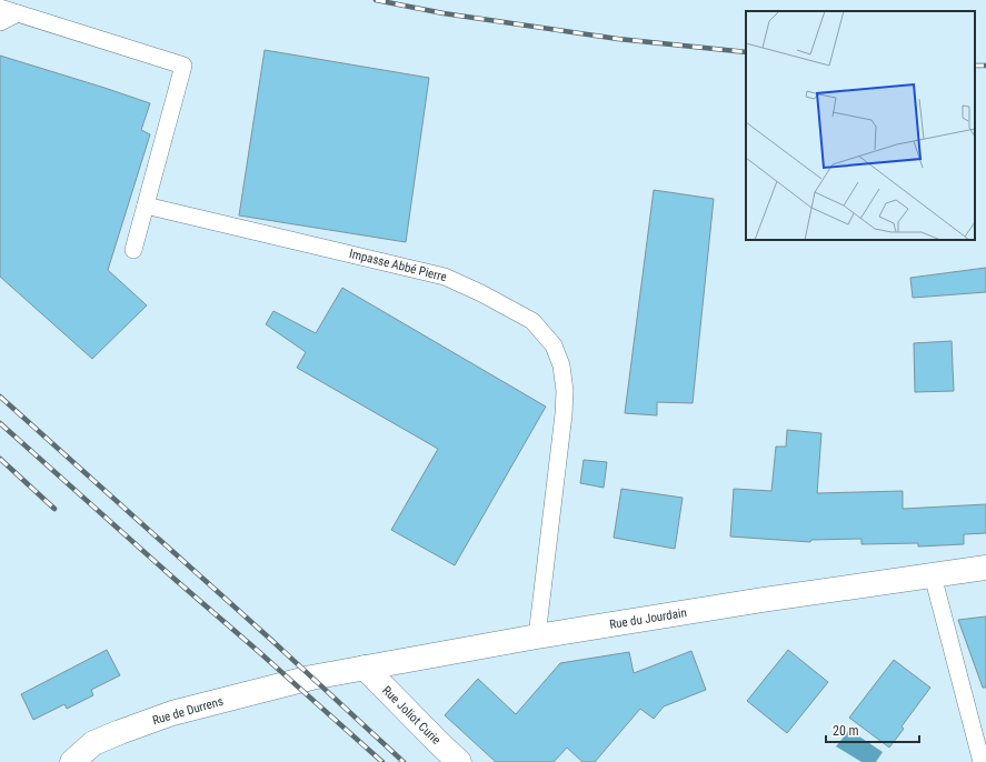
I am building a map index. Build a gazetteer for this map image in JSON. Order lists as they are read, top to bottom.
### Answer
{
  "streets": {
    "street": ["Rue du Jourdain", "Rue de Durrens", "Rue Joliot Curie"],
    "lane": ["Impasse Abbé Pierre"]
  },
  "crossings": [
    ["Impasse Abbé Pierre", "Rue du Jourdain"],
    ["Rue du Jourdain", "Rue de Durrens"],
    ["Rue du Jourdain", "Rue Joliot Curie"]
  ],
  "scale_bar": "20 m"
}
